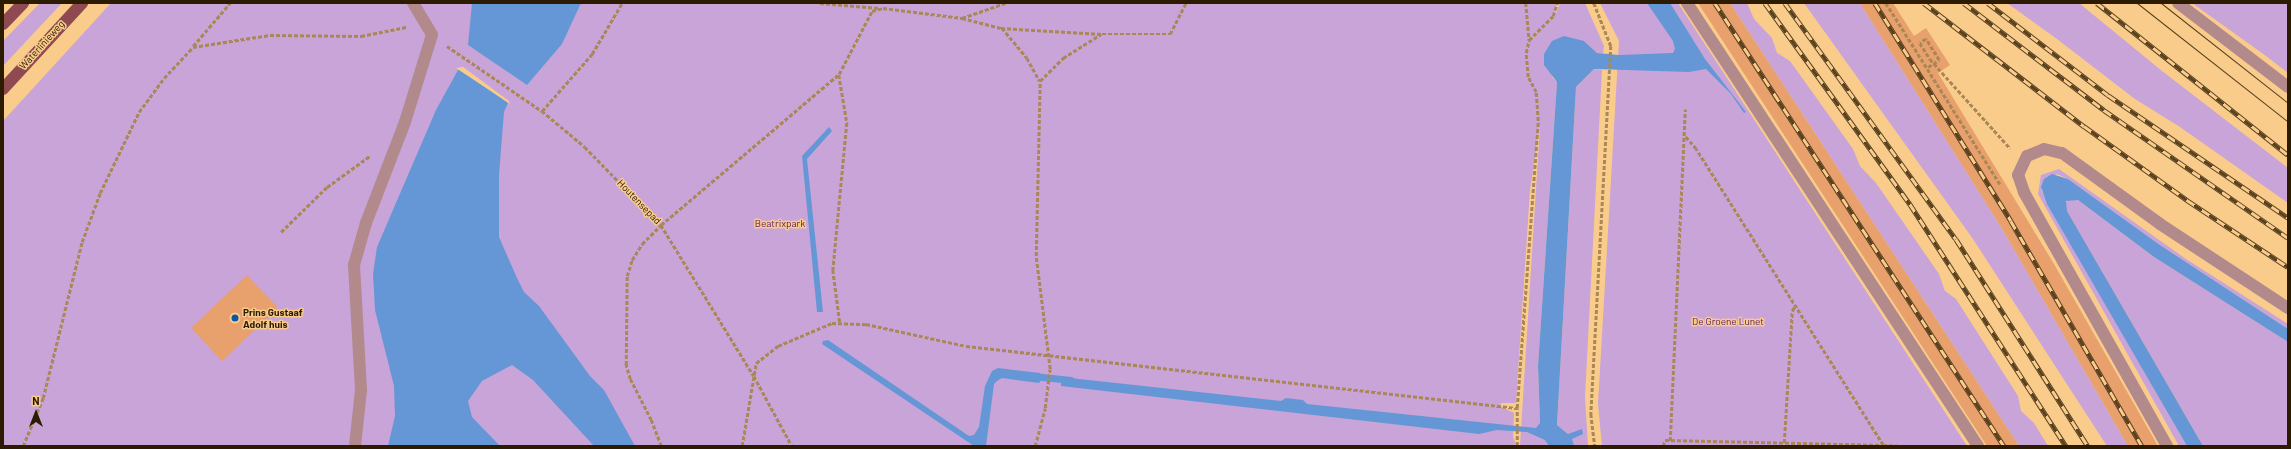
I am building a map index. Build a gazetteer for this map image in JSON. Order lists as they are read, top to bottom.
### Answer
{
  "streets": {
    "main road": ["Waterlinieweg"],
    "path": ["Houtensepad"]
  },
  "parks": ["Beatrixpark", "De Groene Lunet"],
  "places": ["Prins Gustaaf Adolf huis"],
  "north": "top"
}
